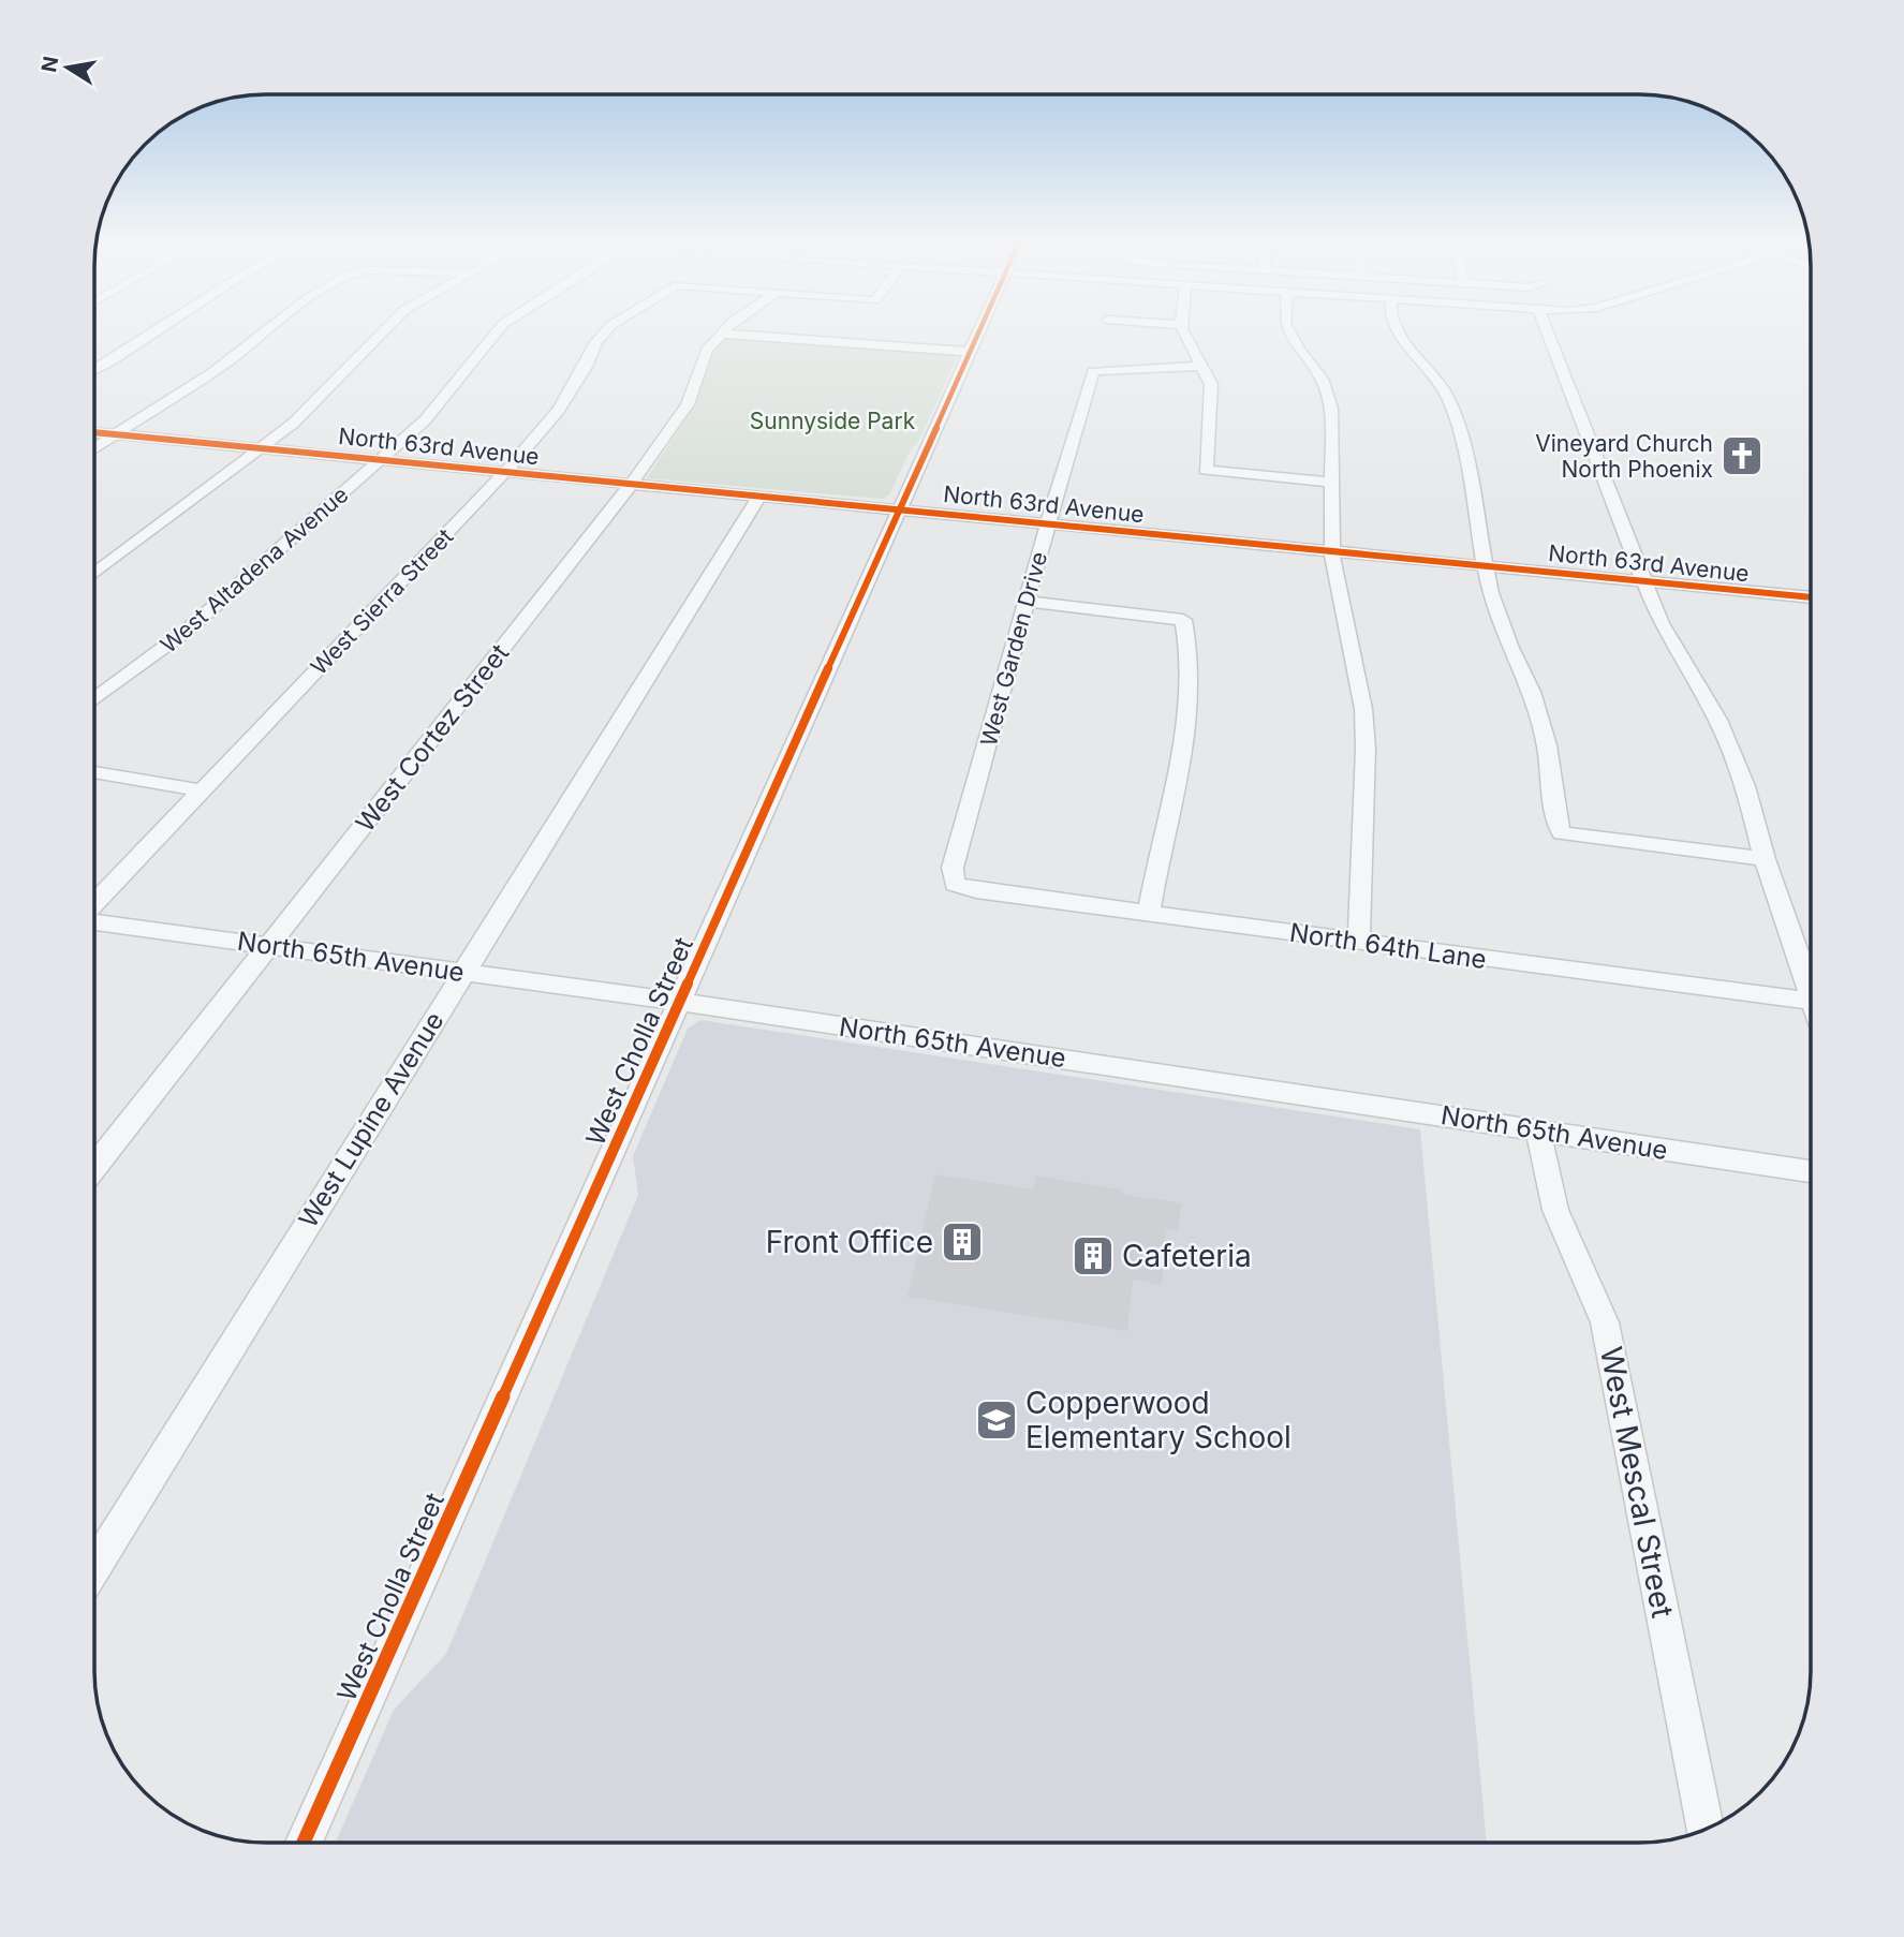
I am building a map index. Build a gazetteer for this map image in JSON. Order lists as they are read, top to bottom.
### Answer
{
  "streets": {
    "street": [
      "North 63rd Avenue",
      "West Altadena Avenue",
      "West Sierra Street",
      "West Garden Drive",
      "West Cortez Street",
      "North 64th Lane",
      "North 65th Avenue",
      "West Cholla Street",
      "West Lupine Avenue",
      "West Mescal Street"
    ]
  },
  "crossings": [
    ["North 63rd Avenue", "West Altadena Avenue"],
    ["North 63rd Avenue", "West Sierra Street"],
    ["North 63rd Avenue", "West Garden Drive"],
    ["North 63rd Avenue", "West Cortez Street"],
    ["North 63rd Avenue", "West Cholla Street"],
    ["North 63rd Avenue", "West Lupine Avenue"],
    ["West Garden Drive", "North 64th Lane"],
    ["West Cortez Street", "North 65th Avenue"],
    ["North 65th Avenue", "West Cholla Street"],
    ["North 65th Avenue", "West Lupine Avenue"],
    ["North 65th Avenue", "West Mescal Street"]
  ],
  "parks": ["Sunnyside Park"],
  "places": {
    "church": ["Vineyard Church North Phoenix"],
    "building": ["Front Office", "Cafeteria"],
    "school or university": ["Copperwood Elementary School"]
  },
  "north": "left"
}
